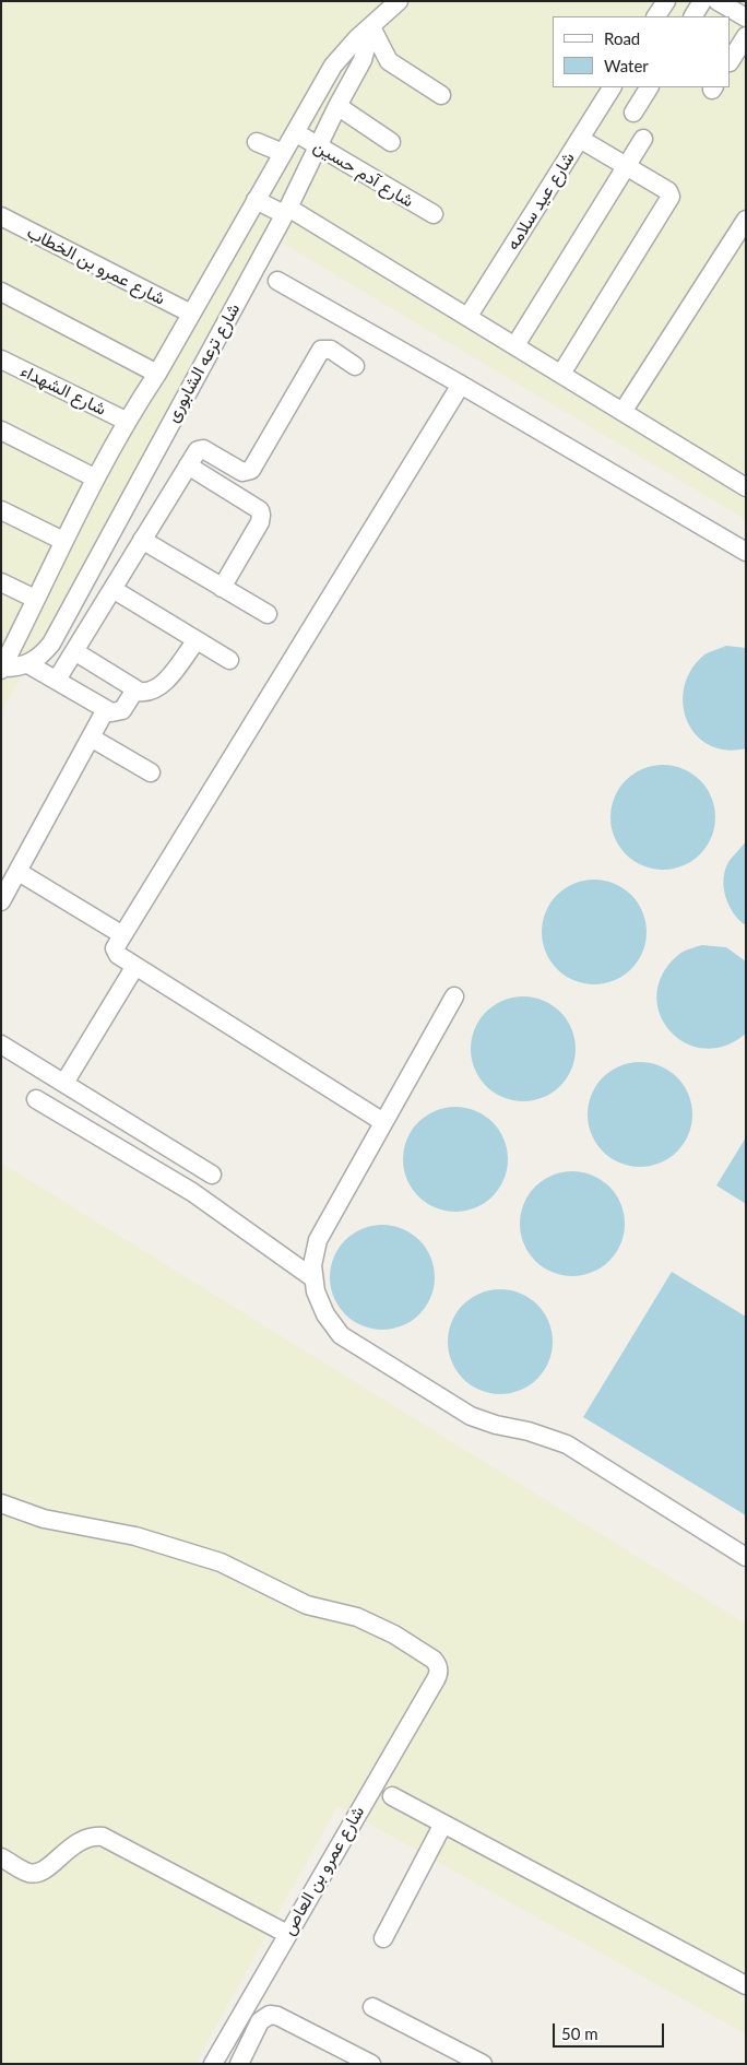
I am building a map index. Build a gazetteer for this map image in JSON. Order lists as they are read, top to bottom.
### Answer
{
  "streets": {
    "street": [
      "شارع آدم حسين",
      "شارع عيد سلامه",
      "شارع عمرو بن الخطاب",
      "شارع ترعه الشابورى",
      "شارع الشهداء",
      "شارع عمرو بن العاص"
    ]
  },
  "crossings": [
    ["شارع آدم حسين", "شارع ترعه الشابورى"],
    ["شارع عمرو بن الخطاب", "شارع ترعه الشابورى"],
    ["شارع ترعه الشابورى", "شارع الشهداء"]
  ],
  "legend": ["Road", "Water"],
  "scale_bar": "50 m"
}
